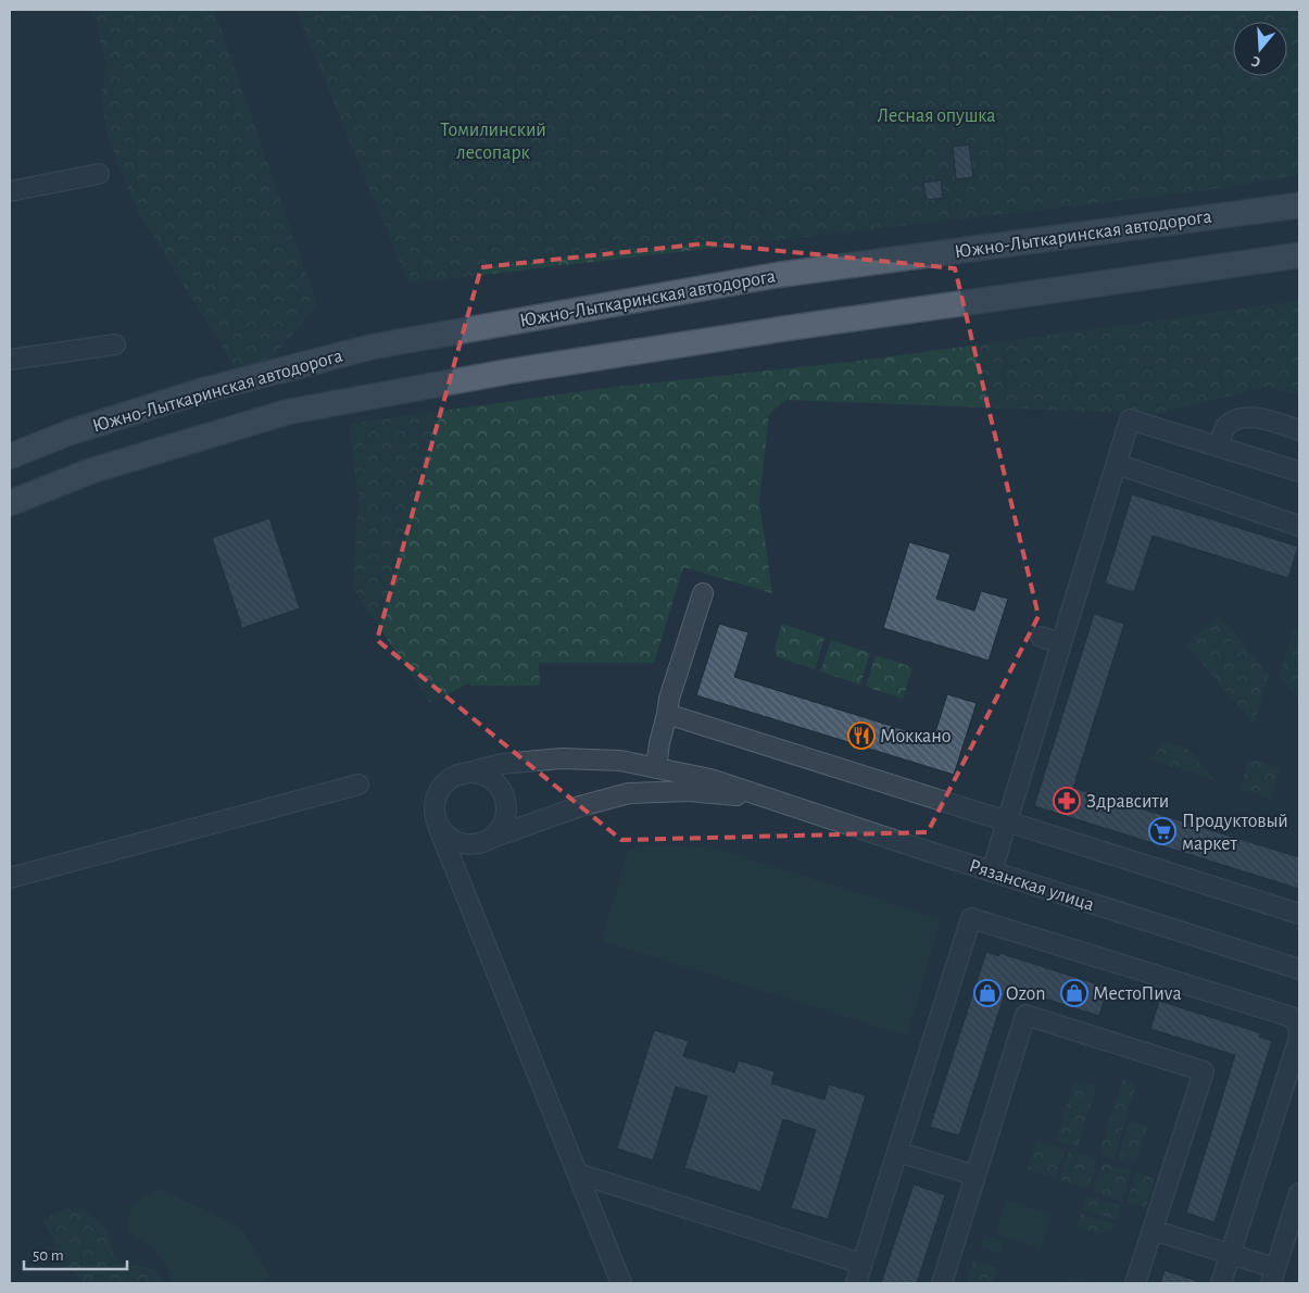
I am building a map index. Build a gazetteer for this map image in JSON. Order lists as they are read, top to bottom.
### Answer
{
  "streets": {
    "main road": ["Южно-Лыткаринская автодорога"],
    "street": ["Рязанская улица"]
  },
  "parks": ["Лесная опушка", "Томилинский лесопарк"],
  "places": {
    "restaurant": ["Моккано"],
    "pharmacy": ["Здравсити"],
    "supermarket": ["Продуктовый маркет"],
    "shop": ["Ozon", "МестоПиvа"]
  },
  "scale_bar": "50 m",
  "north": "bottom"
}
